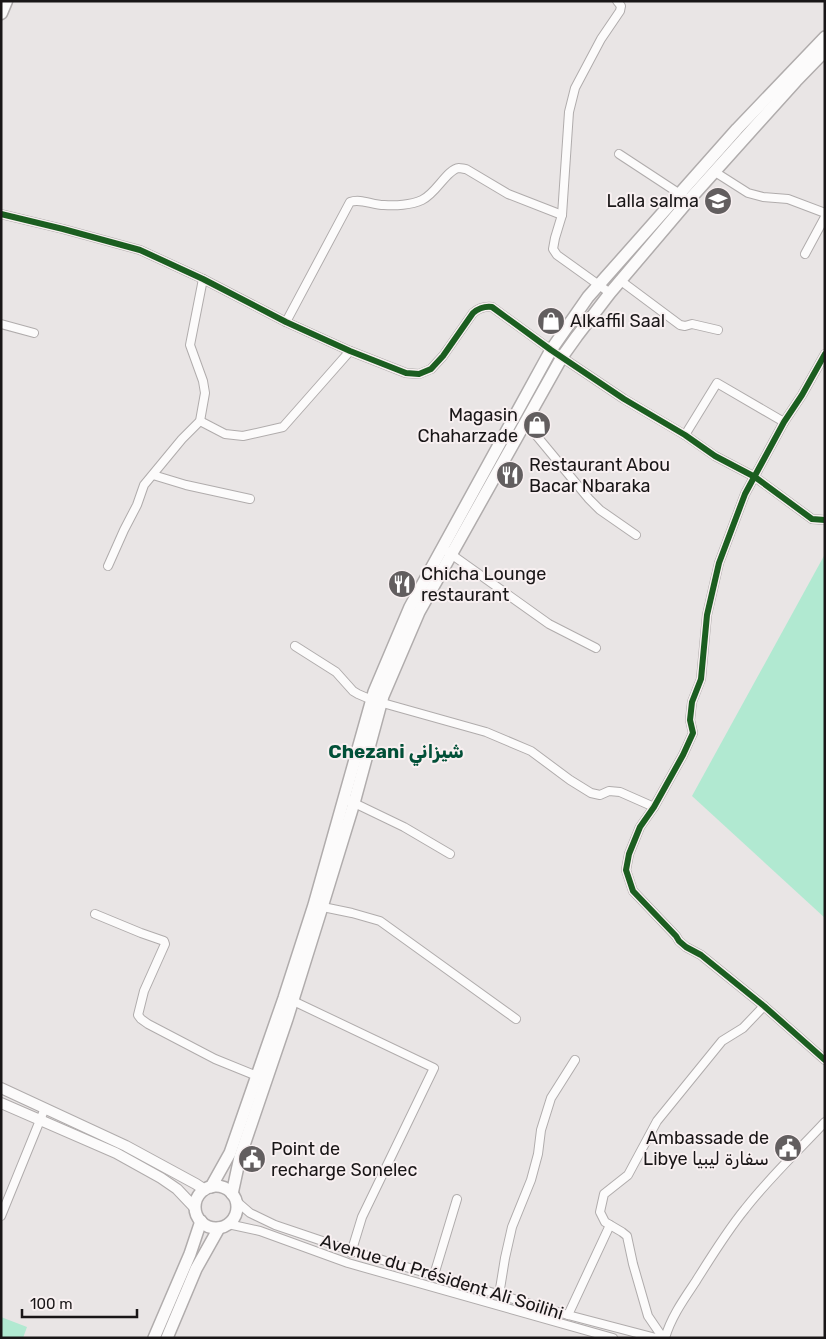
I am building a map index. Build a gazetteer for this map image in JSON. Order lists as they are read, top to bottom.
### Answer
{
  "streets": {
    "street": ["Avenue du Président Ali Soilihi"]
  },
  "districts": ["Chezani شيزاني"],
  "places": {
    "school or university": ["Lalla salma"],
    "shop": ["Alkaffil Saal", "Magasin Chaharzade"],
    "restaurant": ["Restaurant Abou Bacar Nbaraka", "Chicha Lounge restaurant"],
    "public building": ["Ambassade de Libye سفارة ليبيا", "Point de recharge Sonelec"]
  },
  "scale_bar": "100 m"
}
